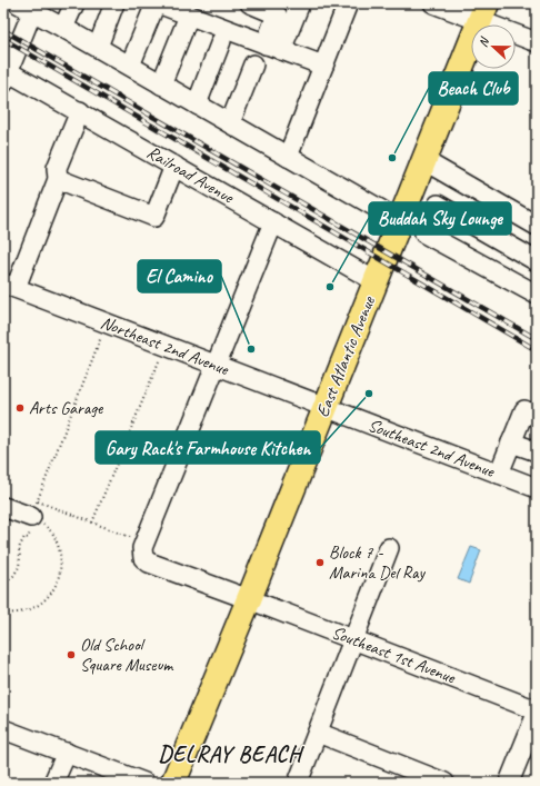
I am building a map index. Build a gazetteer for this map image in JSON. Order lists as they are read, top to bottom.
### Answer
{
  "streets": {
    "main road": ["East Atlantic Avenue"],
    "street": [
      "Railroad Avenue",
      "Northeast 2nd Avenue",
      "Southeast 2nd Avenue",
      "Southeast 1st Avenue"
    ]
  },
  "crossings": [
    ["Railroad Avenue", "East Atlantic Avenue"],
    ["Northeast 2nd Avenue", "East Atlantic Avenue"],
    ["Northeast 2nd Avenue", "Southeast 2nd Avenue"],
    ["East Atlantic Avenue", "Southeast 2nd Avenue"],
    ["East Atlantic Avenue", "Southeast 1st Avenue"]
  ],
  "districts": ["DELRAY BEACH"],
  "places": [
    "Beach Club",
    "Buddah Sky Lounge",
    "El Camino",
    "Gary Rack's Farmhouse Kitchen",
    "Arts Garage",
    "Block 7 - Marina Del Ray",
    "Old School Square Museum"
  ],
  "north": "left"
}
